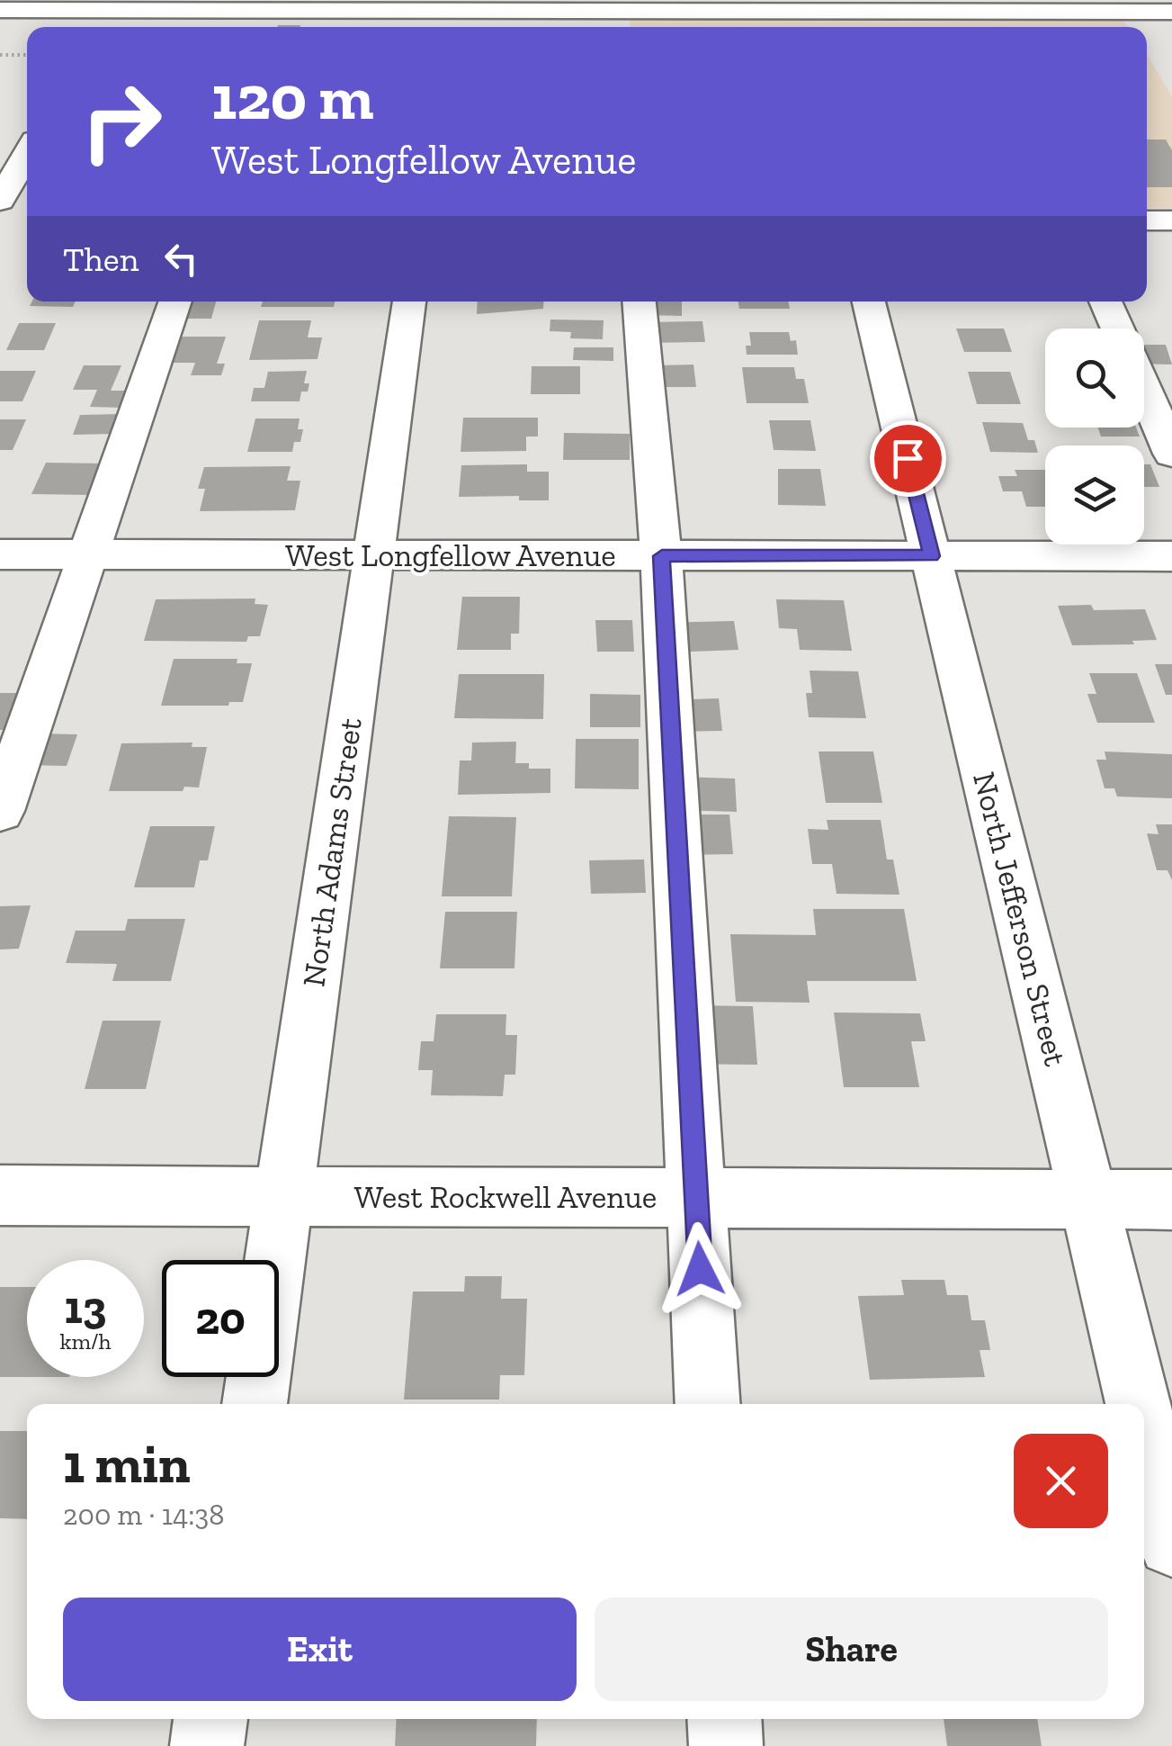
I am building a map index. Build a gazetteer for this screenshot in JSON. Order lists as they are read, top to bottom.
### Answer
{
  "streets": {
    "street": [
      "West Longfellow Avenue",
      "North Adams Street",
      "North Jefferson Street",
      "West Rockwell Avenue"
    ]
  },
  "crossings": [
    ["West Longfellow Avenue", "North Adams Street"],
    ["West Longfellow Avenue", "North Jefferson Street"],
    ["North Adams Street", "West Rockwell Avenue"],
    ["North Jefferson Street", "West Rockwell Avenue"]
  ],
  "page": {
    "turn": ["120 m", "West Longfellow Avenue"],
    "then": "Then",
    "speed": "13 km/h",
    "limit": "20",
    "heading": ["1 min", "200 m · 14:38"],
    "buttons": ["Exit", "Share"]
  }
}
